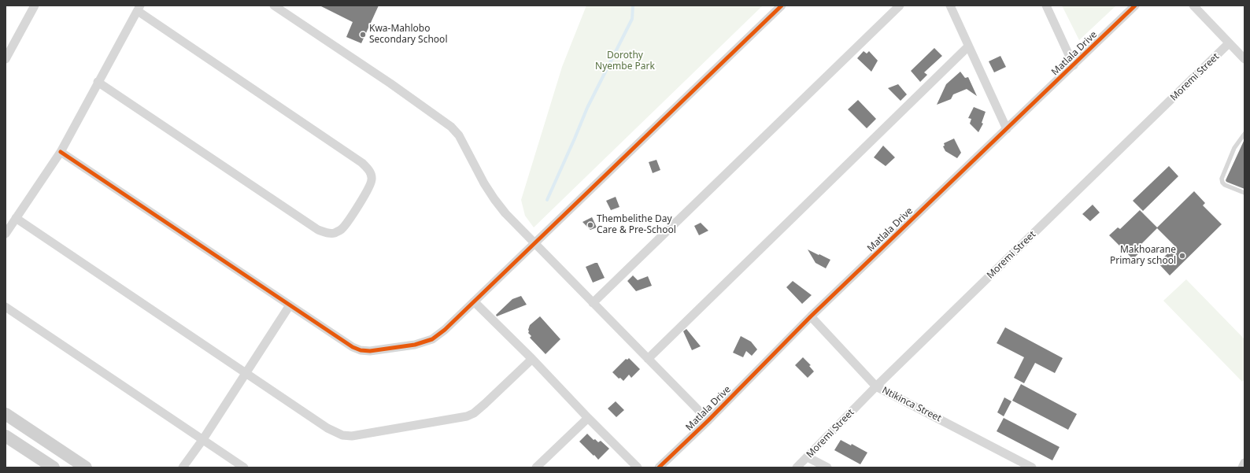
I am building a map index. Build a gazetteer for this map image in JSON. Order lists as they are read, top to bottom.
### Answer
{
  "streets": {
    "street": ["Matlala Drive", "Moremi Street", "Ntikinca Street"]
  },
  "crossings": [
    ["Matlala Drive", "Ntikinca Street"],
    ["Moremi Street", "Ntikinca Street"]
  ],
  "parks": ["Dorothy Nyembe Park"],
  "places": ["Kwa-Mahlobo Secondary School", "Thembelithe Day Care & Pre-School", "Makhoarane Primary school"]
}
